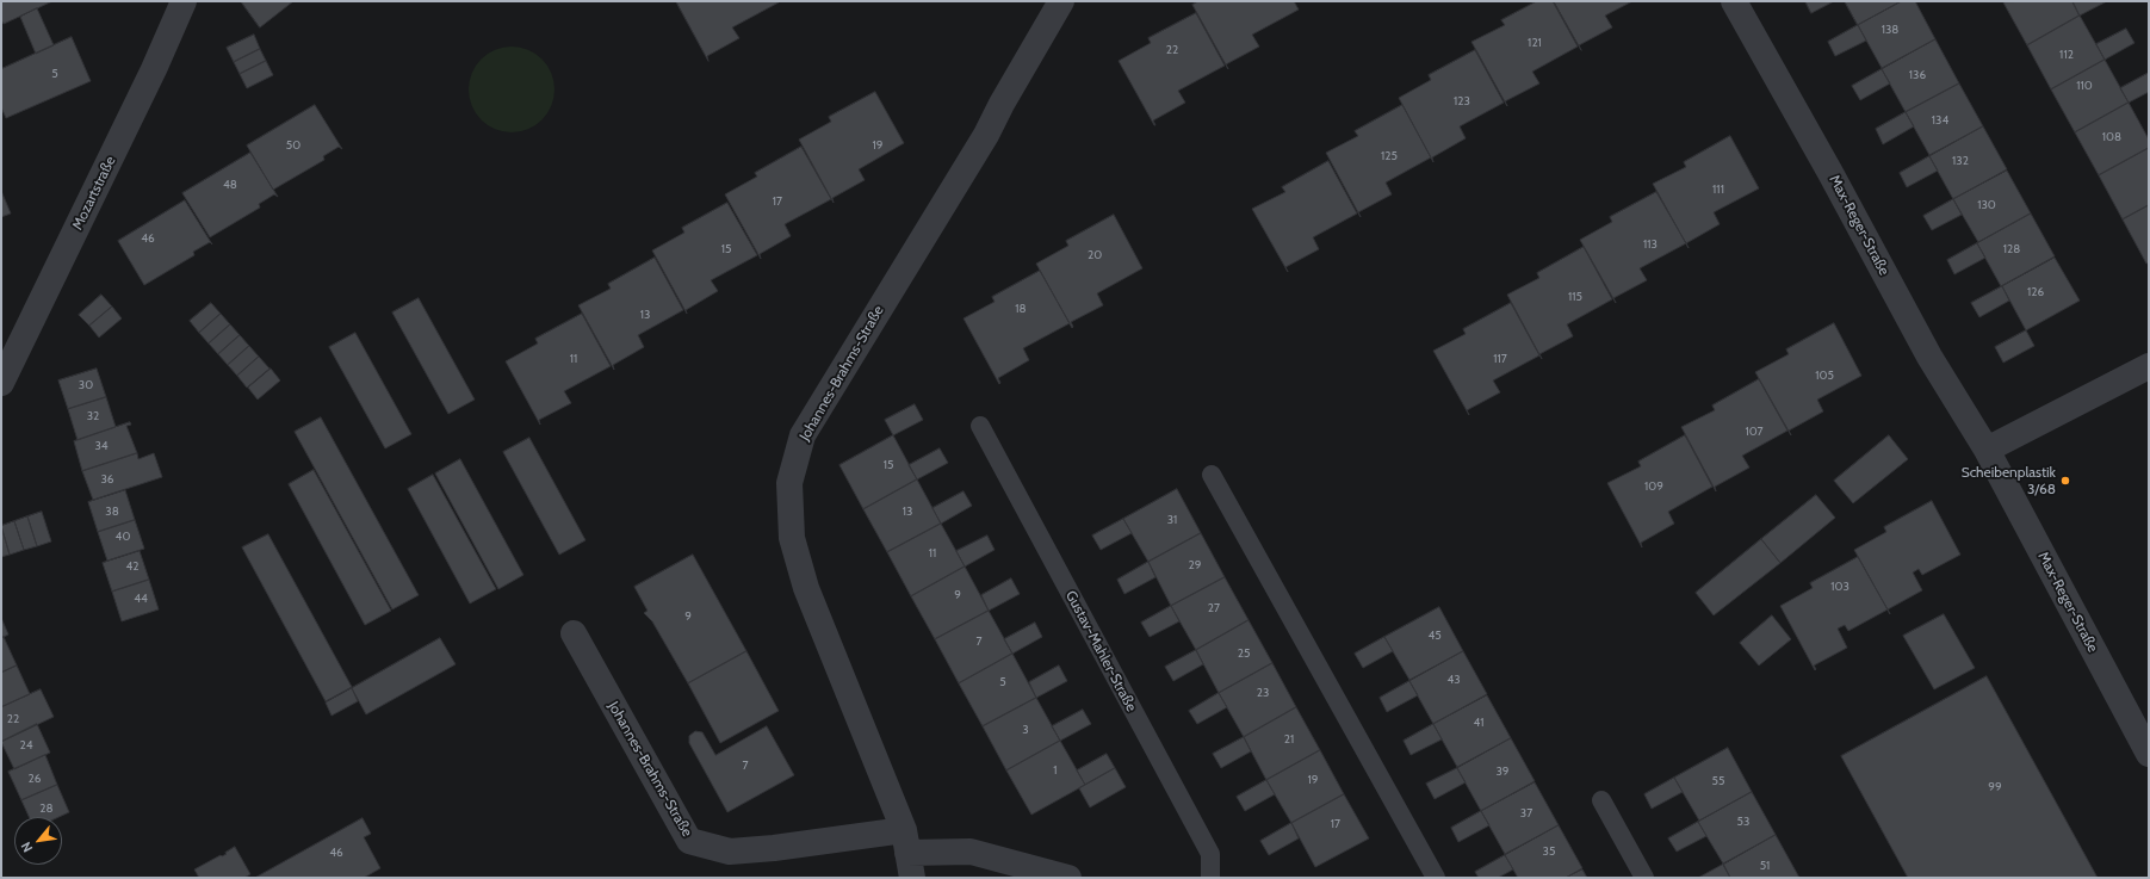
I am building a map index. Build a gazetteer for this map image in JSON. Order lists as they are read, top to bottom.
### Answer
{
  "streets": {
    "street": ["Mozartstraße", "Max-Reger-Straße", "Johannes-Brahms-Straße"],
    "lane": ["Gustav-Mahler-Straße"]
  },
  "places": ["Scheibenplastik 3/68"],
  "house_numbers": [
    "138",
    "121",
    "22",
    "112",
    "5",
    "136",
    "110",
    "123",
    "134",
    "108",
    "50",
    "19",
    "125",
    "132",
    "48",
    "111",
    "17",
    "130",
    "46",
    "113",
    "15",
    "128",
    "20",
    "126",
    "115",
    "18",
    "13",
    "11",
    "117",
    "105",
    "30",
    "32",
    "107",
    "34",
    "15",
    "36",
    "109",
    "38",
    "13",
    "31",
    "40",
    "11",
    "29",
    "42",
    "103",
    "9",
    "44",
    "27",
    "9",
    "45",
    "7",
    "25",
    "43",
    "5",
    "23",
    "22",
    "41",
    "3",
    "21",
    "24",
    "7",
    "1",
    "39",
    "26",
    "19",
    "55",
    "99",
    "28",
    "37",
    "53",
    "17",
    "35",
    "46",
    "51"
  ],
  "north": "bottom left"
}
